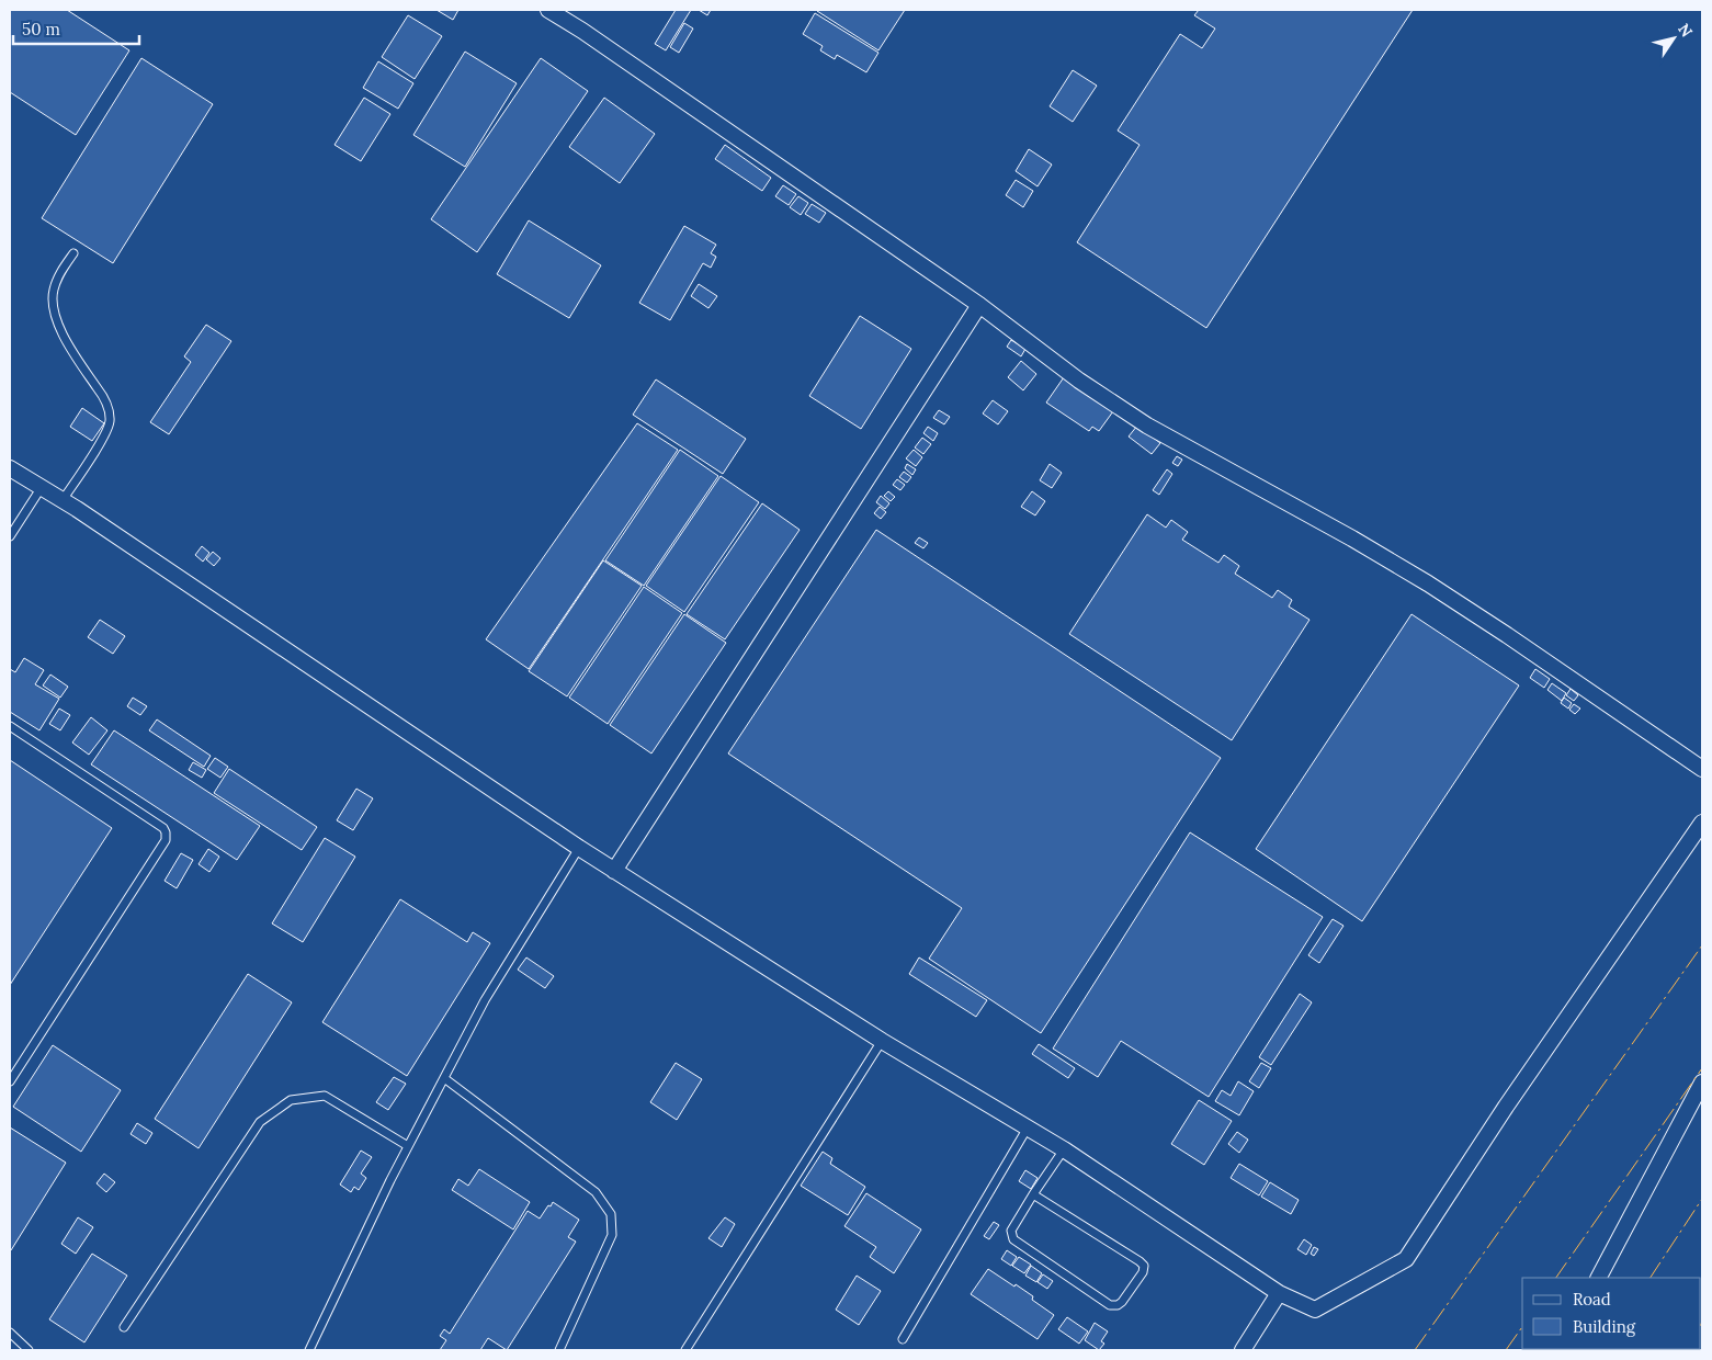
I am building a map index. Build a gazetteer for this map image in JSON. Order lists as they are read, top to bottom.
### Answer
{
  "legend": ["Road", "Building"],
  "scale_bar": "50 m",
  "north": "top right"
}
